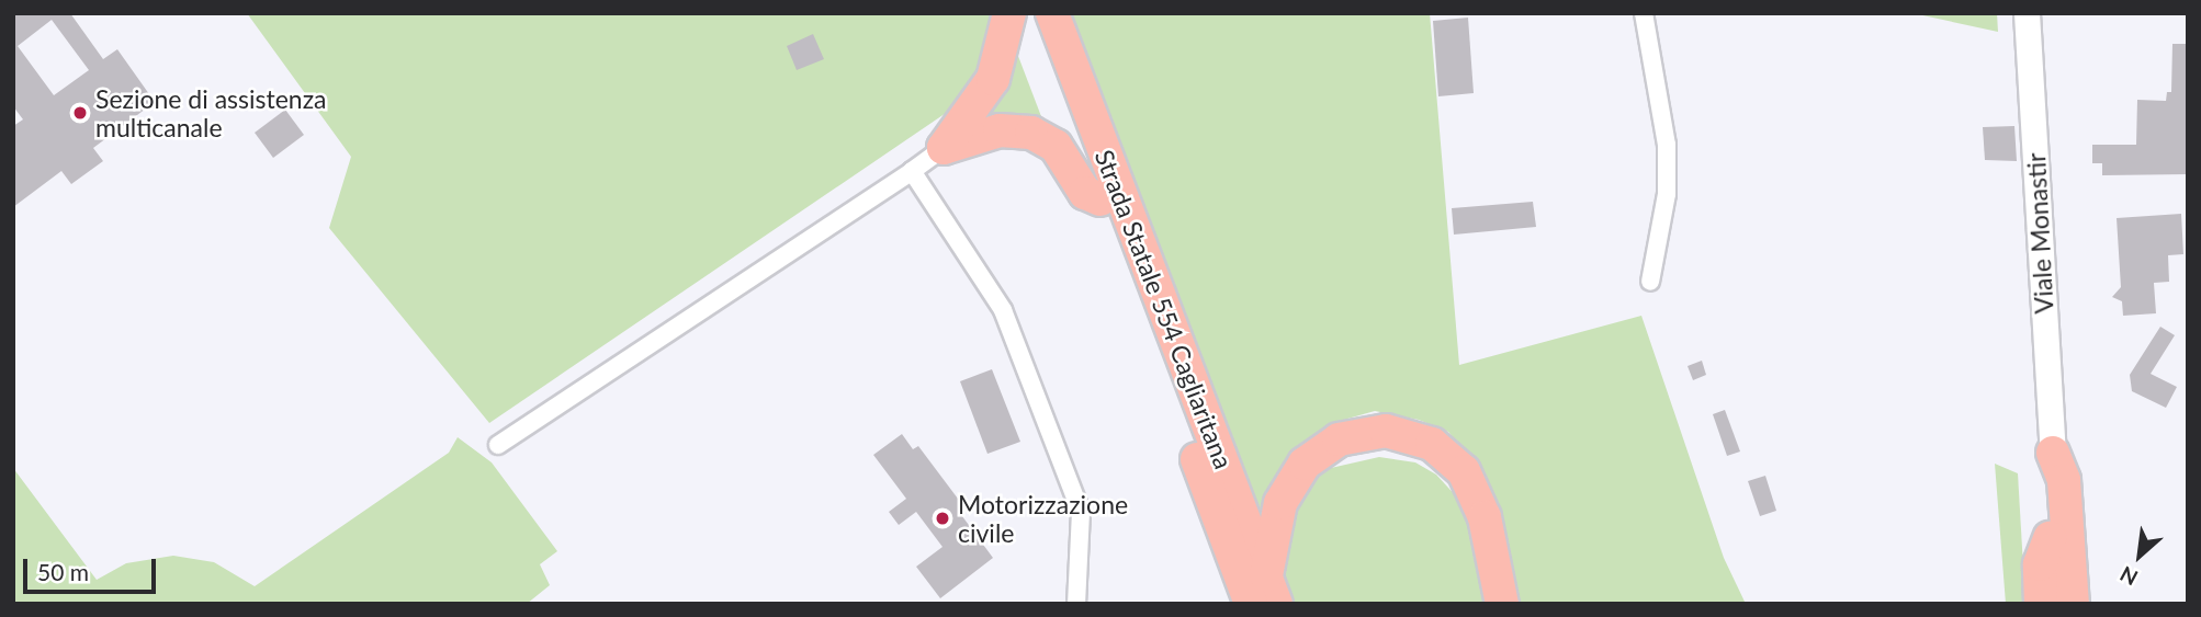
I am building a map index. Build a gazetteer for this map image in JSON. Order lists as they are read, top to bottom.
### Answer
{
  "streets": {
    "highway": ["Strada Statale 554 Cagliaritana"],
    "main road": ["Viale Monastir"]
  },
  "places": ["Sezione di assistenza multicanale", "Motorizzazione civile"],
  "scale_bar": "50 m",
  "north": "bottom left"
}
